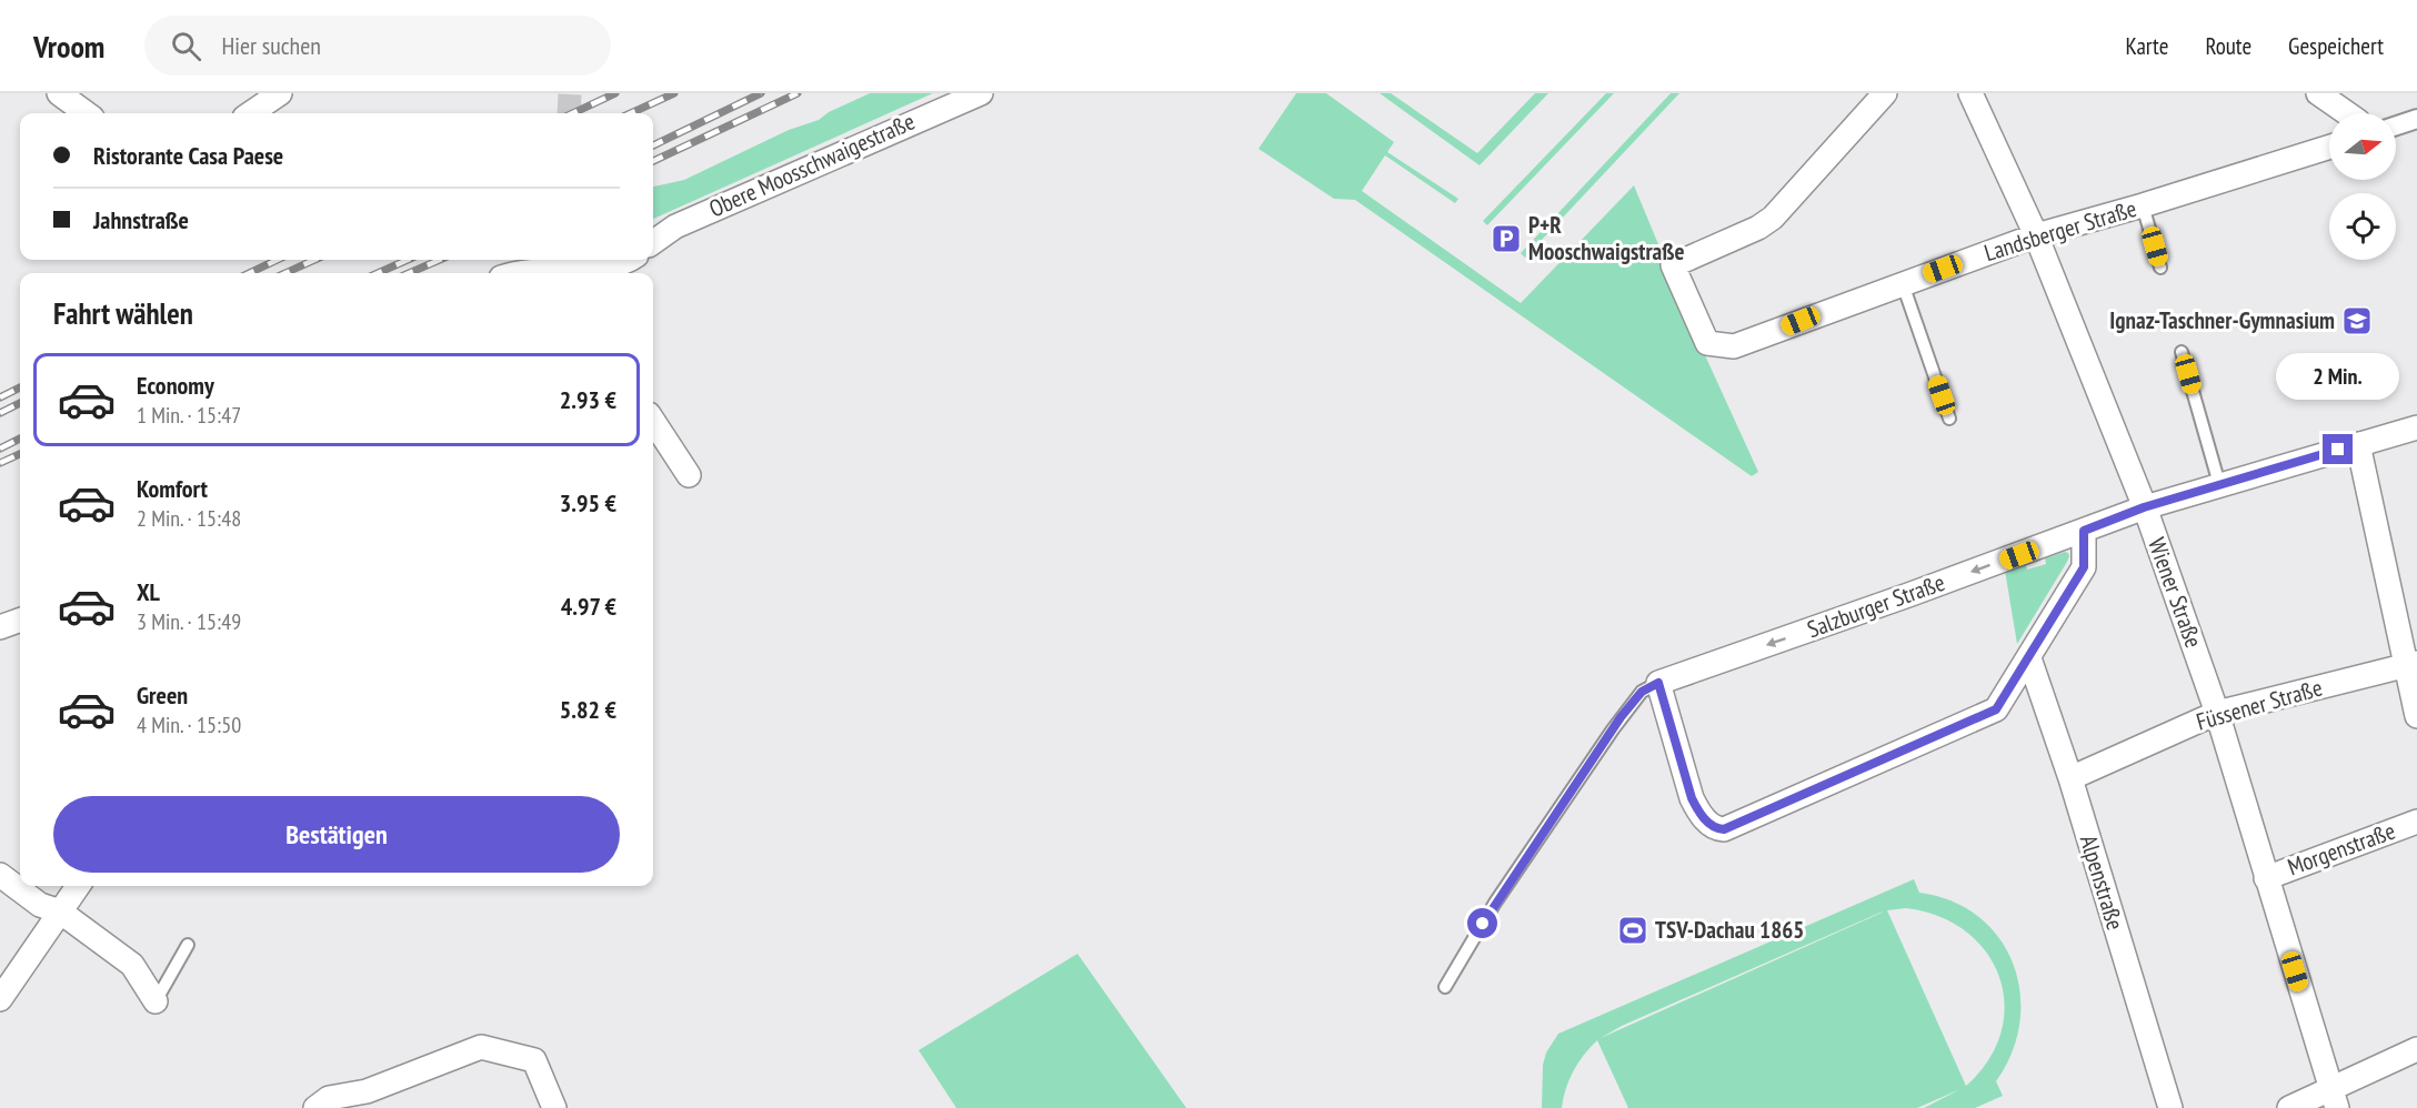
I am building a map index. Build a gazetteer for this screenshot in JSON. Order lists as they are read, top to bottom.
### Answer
{
  "streets": {
    "street": [
      "Obere Moosschwaigestraße",
      "Landsberger Straße",
      "Wiener Straße",
      "Salzburger Straße",
      "Füssener Straße",
      "Morgenstraße",
      "Alpenstraße"
    ]
  },
  "crossings": [
    ["Landsberger Straße", "Wiener Straße"],
    ["Wiener Straße", "Salzburger Straße"],
    ["Wiener Straße", "Füssener Straße"],
    ["Wiener Straße", "Morgenstraße"],
    ["Füssener Straße", "Alpenstraße"]
  ],
  "one_way": ["Salzburger Straße"],
  "places": {
    "parking": ["P+R Mooschwaigstraße"],
    "school or university": ["Ignaz-Taschner-Gymnasium"],
    "sports": ["TSV-Dachau 1865"]
  },
  "north": "right",
  "page": {
    "header": "Vroom",
    "search": "Hier suchen",
    "nav": ["Karte", "Route", "Gespeichert"],
    "banner": ["Ristorante Casa Paese", "Jahnstraße"],
    "heading": "Fahrt wählen",
    "bubble": "2 Min.",
    "list": [
      {
        "name": "Economy",
        "note": "1 Min. · 15:47",
        "value": "2.93 €"
      },
      {
        "name": "Komfort",
        "note": "2 Min. · 15:48",
        "value": "3.95 €"
      },
      {
        "name": "XL",
        "note": "3 Min. · 15:49",
        "value": "4.97 €"
      },
      {
        "name": "Green",
        "note": "4 Min. · 15:50",
        "value": "5.82 €"
      }
    ],
    "buttons": "Bestätigen"
  }
}
